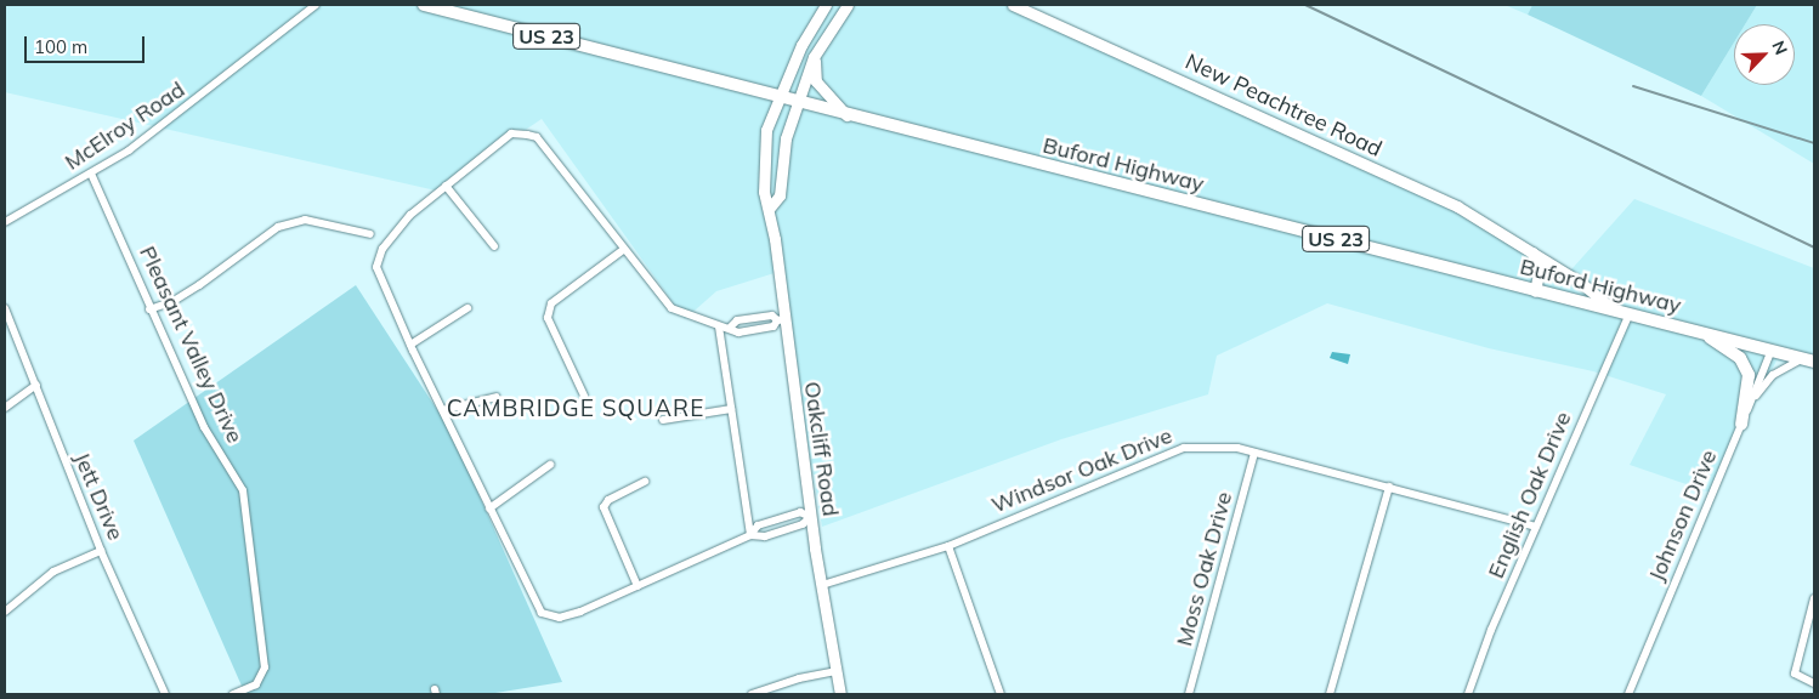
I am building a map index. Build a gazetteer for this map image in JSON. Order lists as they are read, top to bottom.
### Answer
{
  "streets": {
    "main road": [
      "US 23",
      "New Peachtree Road",
      "Buford Highway",
      "Oakcliff Road"
    ],
    "street": [
      "McElroy Road",
      "Pleasant Valley Drive",
      "Windsor Oak Drive",
      "English Oak Drive",
      "Jett Drive",
      "Johnson Drive",
      "Moss Oak Drive"
    ]
  },
  "crossings": [
    ["New Peachtree Road", "Buford Highway"],
    ["McElroy Road", "Pleasant Valley Drive"],
    ["Buford Highway", "Oakcliff Road"],
    ["Buford Highway", "English Oak Drive"],
    ["Buford Highway", "Johnson Drive"],
    ["Oakcliff Road", "Windsor Oak Drive"],
    ["Windsor Oak Drive", "English Oak Drive"],
    ["Windsor Oak Drive", "Moss Oak Drive"]
  ],
  "districts": ["CAMBRIDGE SQUARE"],
  "scale_bar": "100 m",
  "north": "top right"
}
